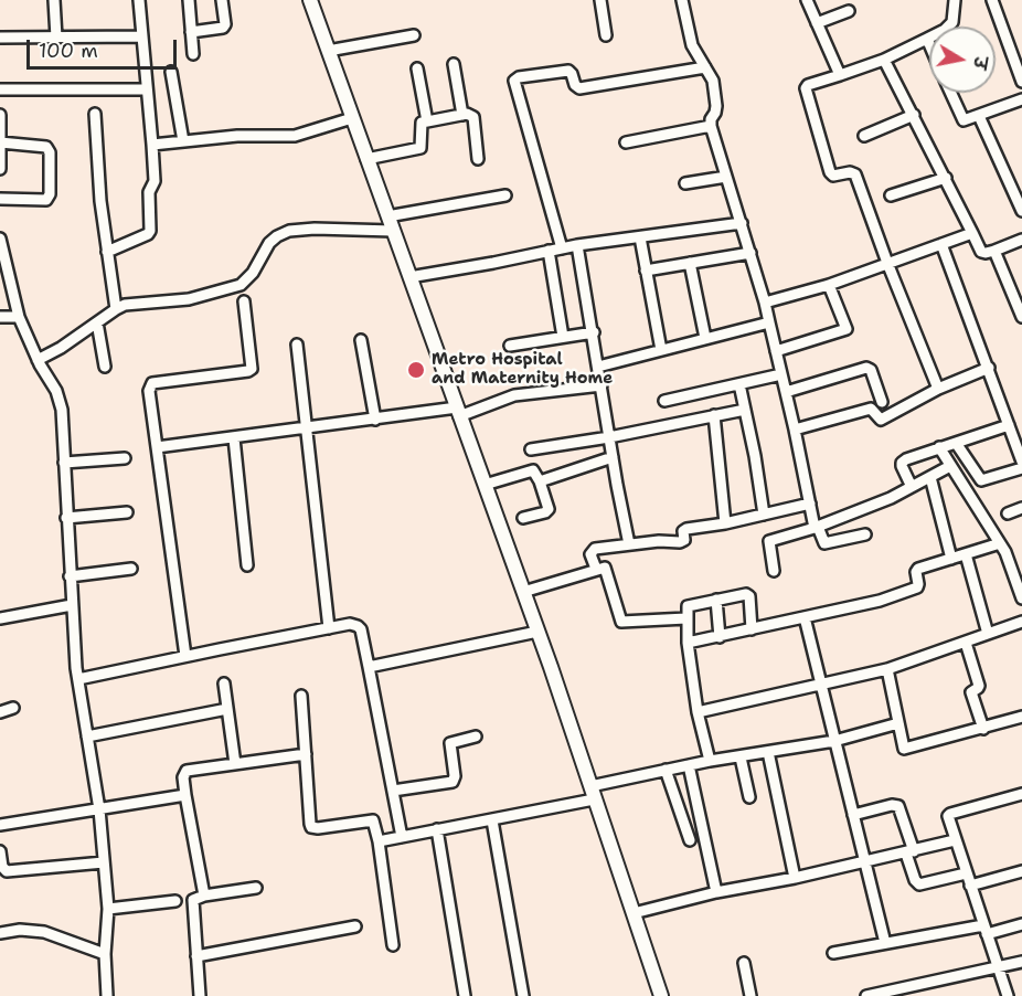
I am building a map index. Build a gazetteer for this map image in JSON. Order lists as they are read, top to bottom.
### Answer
{
  "places": ["Metro Hospital and Maternity Home"],
  "scale_bar": "100 m",
  "north": "right"
}
